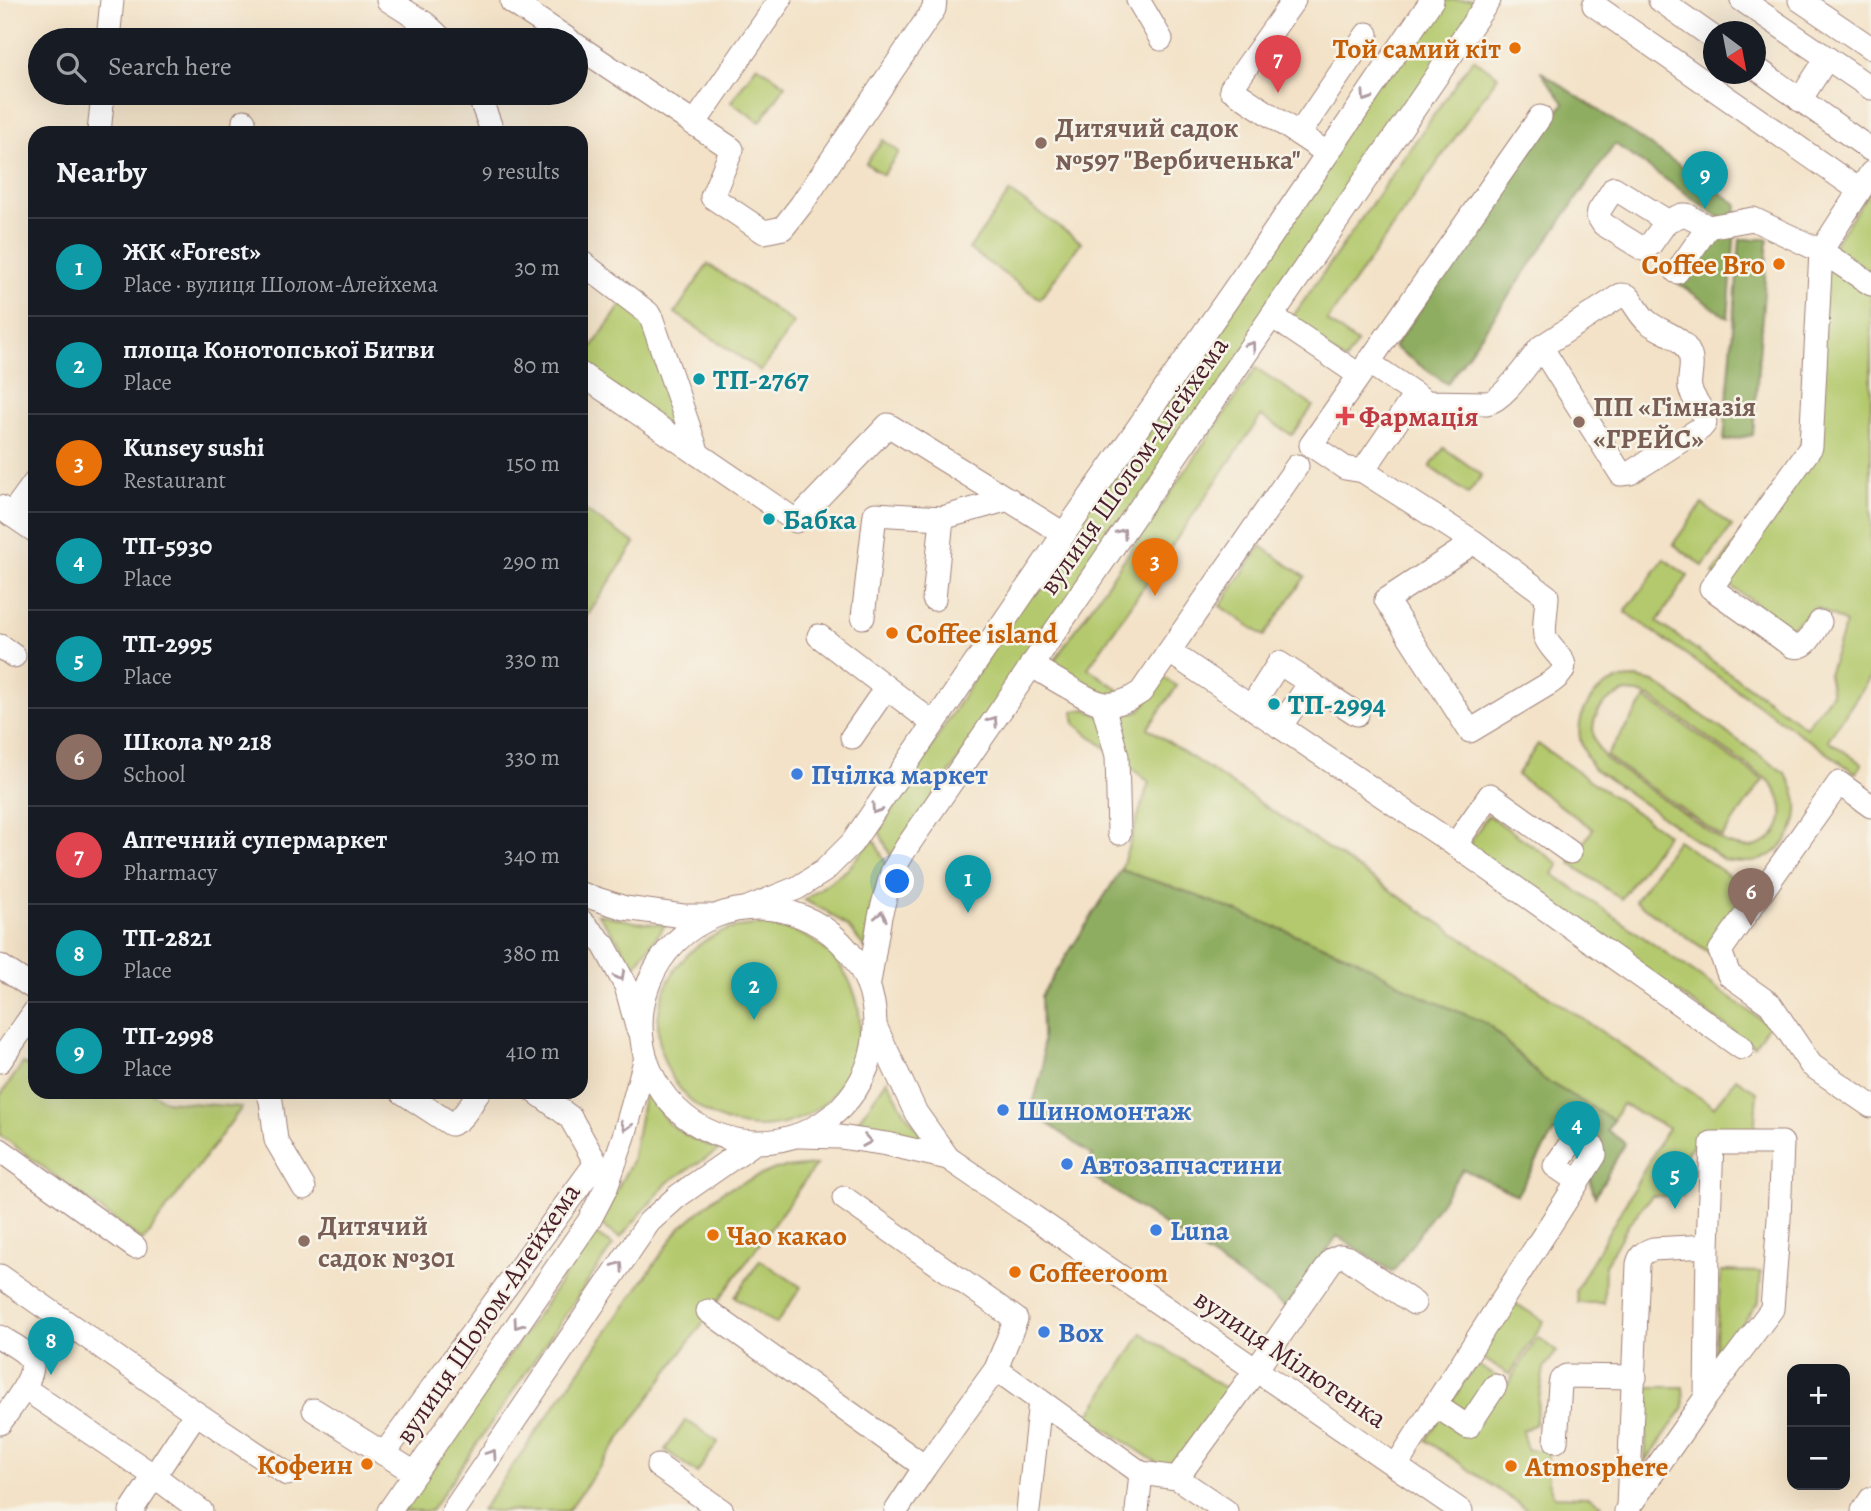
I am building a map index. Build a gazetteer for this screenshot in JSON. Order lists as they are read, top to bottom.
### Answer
{
  "streets": {
    "street": ["вулиця Шолом-Алейхема", "вулиця Мілютенка"]
  },
  "crossings": [
    ["вулиця Шолом-Алейхема", "вулиця Мілютенка"]
  ],
  "places": {
    "other": [
      "Той самий кіт",
      "Дитячий садок №597 \"Вербиченька\"",
      "Coffee Bro",
      "ТП-2767",
      "ПП «Гімназія «ГРЕЙС»",
      "Бабка",
      "Coffee island",
      "ТП-2994",
      "Пчілка маркет",
      "Шиномонтаж",
      "Автозапчастини",
      "Luna",
      "Чао какао",
      "Дитячий садок №301",
      "Coffeeroom",
      "Box",
      "Кофеин",
      "Atmosphere"
    ],
    "health": ["Фармація"]
  },
  "north": "bottom right",
  "page": {
    "search": "Search here",
    "pins": [
      "7",
      "9",
      "3",
      "1",
      "6",
      "2",
      "4",
      "5",
      "8"
    ],
    "heading": ["Nearby", "9 results"],
    "list": [
      {
        "mark": "1",
        "name": "ЖК «Forest»",
        "note": "Place · вулиця Шолом-Алейхема",
        "value": "30 m"
      },
      {
        "mark": "2",
        "name": "площа Конотопської Битви",
        "note": "Place",
        "value": "80 m"
      },
      {
        "mark": "3",
        "name": "Kunsey sushi",
        "note": "Restaurant",
        "value": "150 m"
      },
      {
        "mark": "4",
        "name": "ТП-5930",
        "note": "Place",
        "value": "290 m"
      },
      {
        "mark": "5",
        "name": "ТП-2995",
        "note": "Place",
        "value": "330 m"
      },
      {
        "mark": "6",
        "name": "Школа № 218",
        "note": "School",
        "value": "330 m"
      },
      {
        "mark": "7",
        "name": "Аптечний супермаркет",
        "note": "Pharmacy",
        "value": "340 m"
      },
      {
        "mark": "8",
        "name": "ТП-2821",
        "note": "Place",
        "value": "380 m"
      },
      {
        "mark": "9",
        "name": "ТП-2998",
        "note": "Place",
        "value": "410 m"
      }
    ],
    "map_buttons": ["+", "−"]
  }
}
